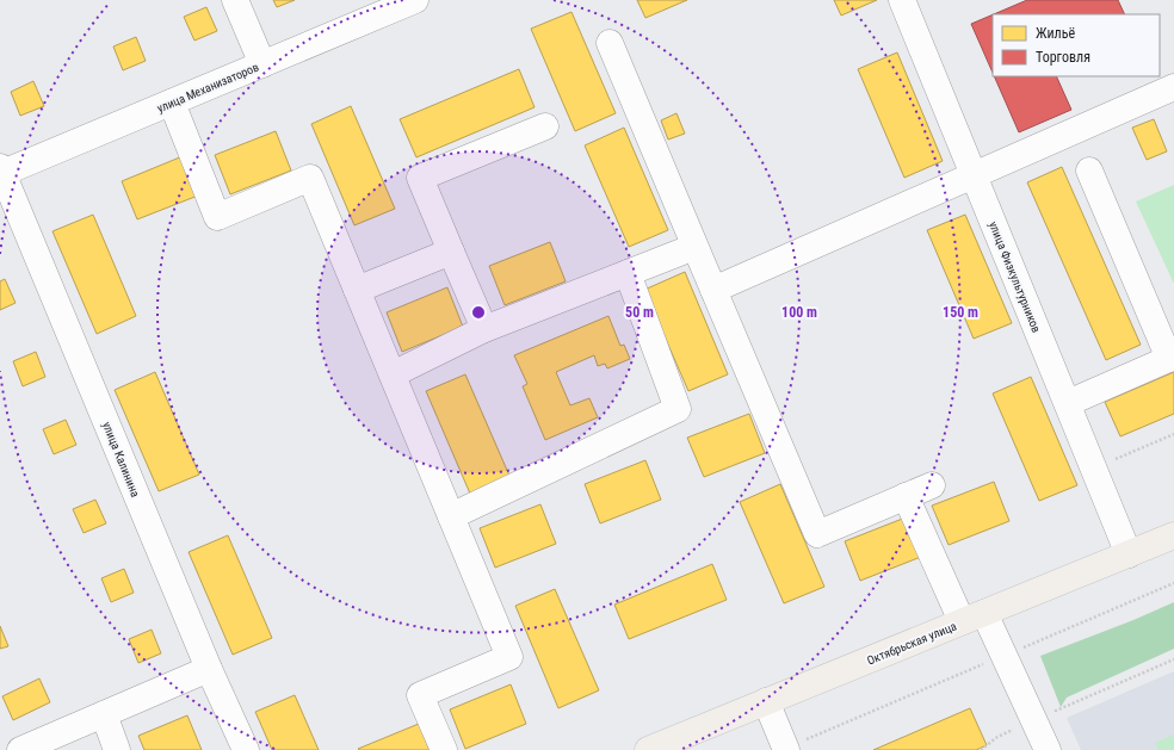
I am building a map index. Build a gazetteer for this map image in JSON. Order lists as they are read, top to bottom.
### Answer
{
  "streets": {
    "main road": ["Октябрьская улица"],
    "street": ["улица Механизаторов", "улица Физкультурников", "улица Калинина"]
  },
  "crossings": [
    ["улица Механизаторов", "улица Калинина"],
    ["улица Физкультурников", "Октябрьская улица"]
  ],
  "legend": ["Жильё", "Торговля"],
  "rings": ["50 m", "100 m", "150 m"]
}
